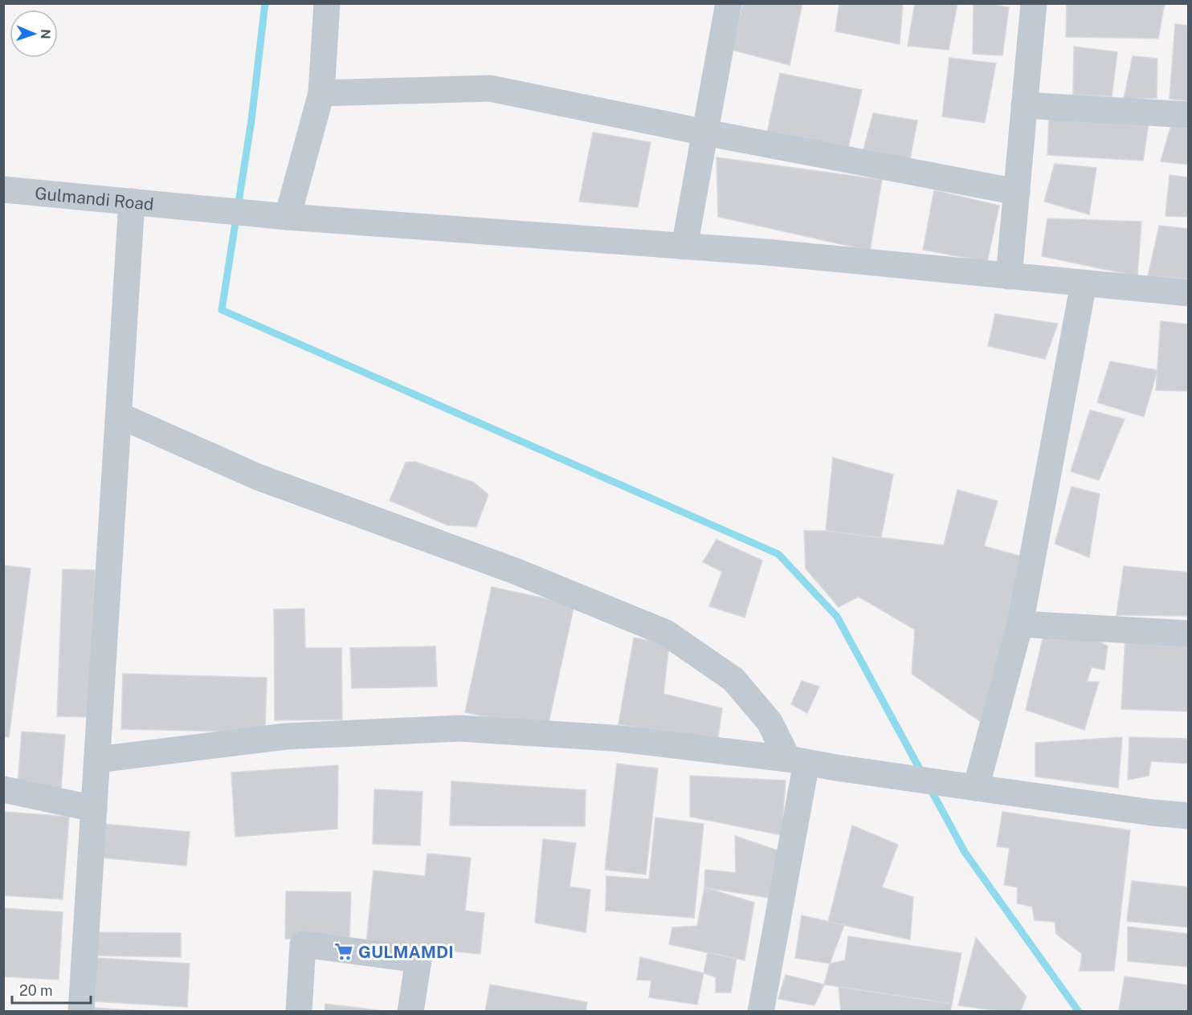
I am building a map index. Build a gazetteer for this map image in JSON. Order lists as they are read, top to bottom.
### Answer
{
  "streets": {
    "street": ["Gulmandi Road"]
  },
  "places": {
    "supermarket": ["GULMAMDI"]
  },
  "scale_bar": "20 m",
  "north": "right"
}
